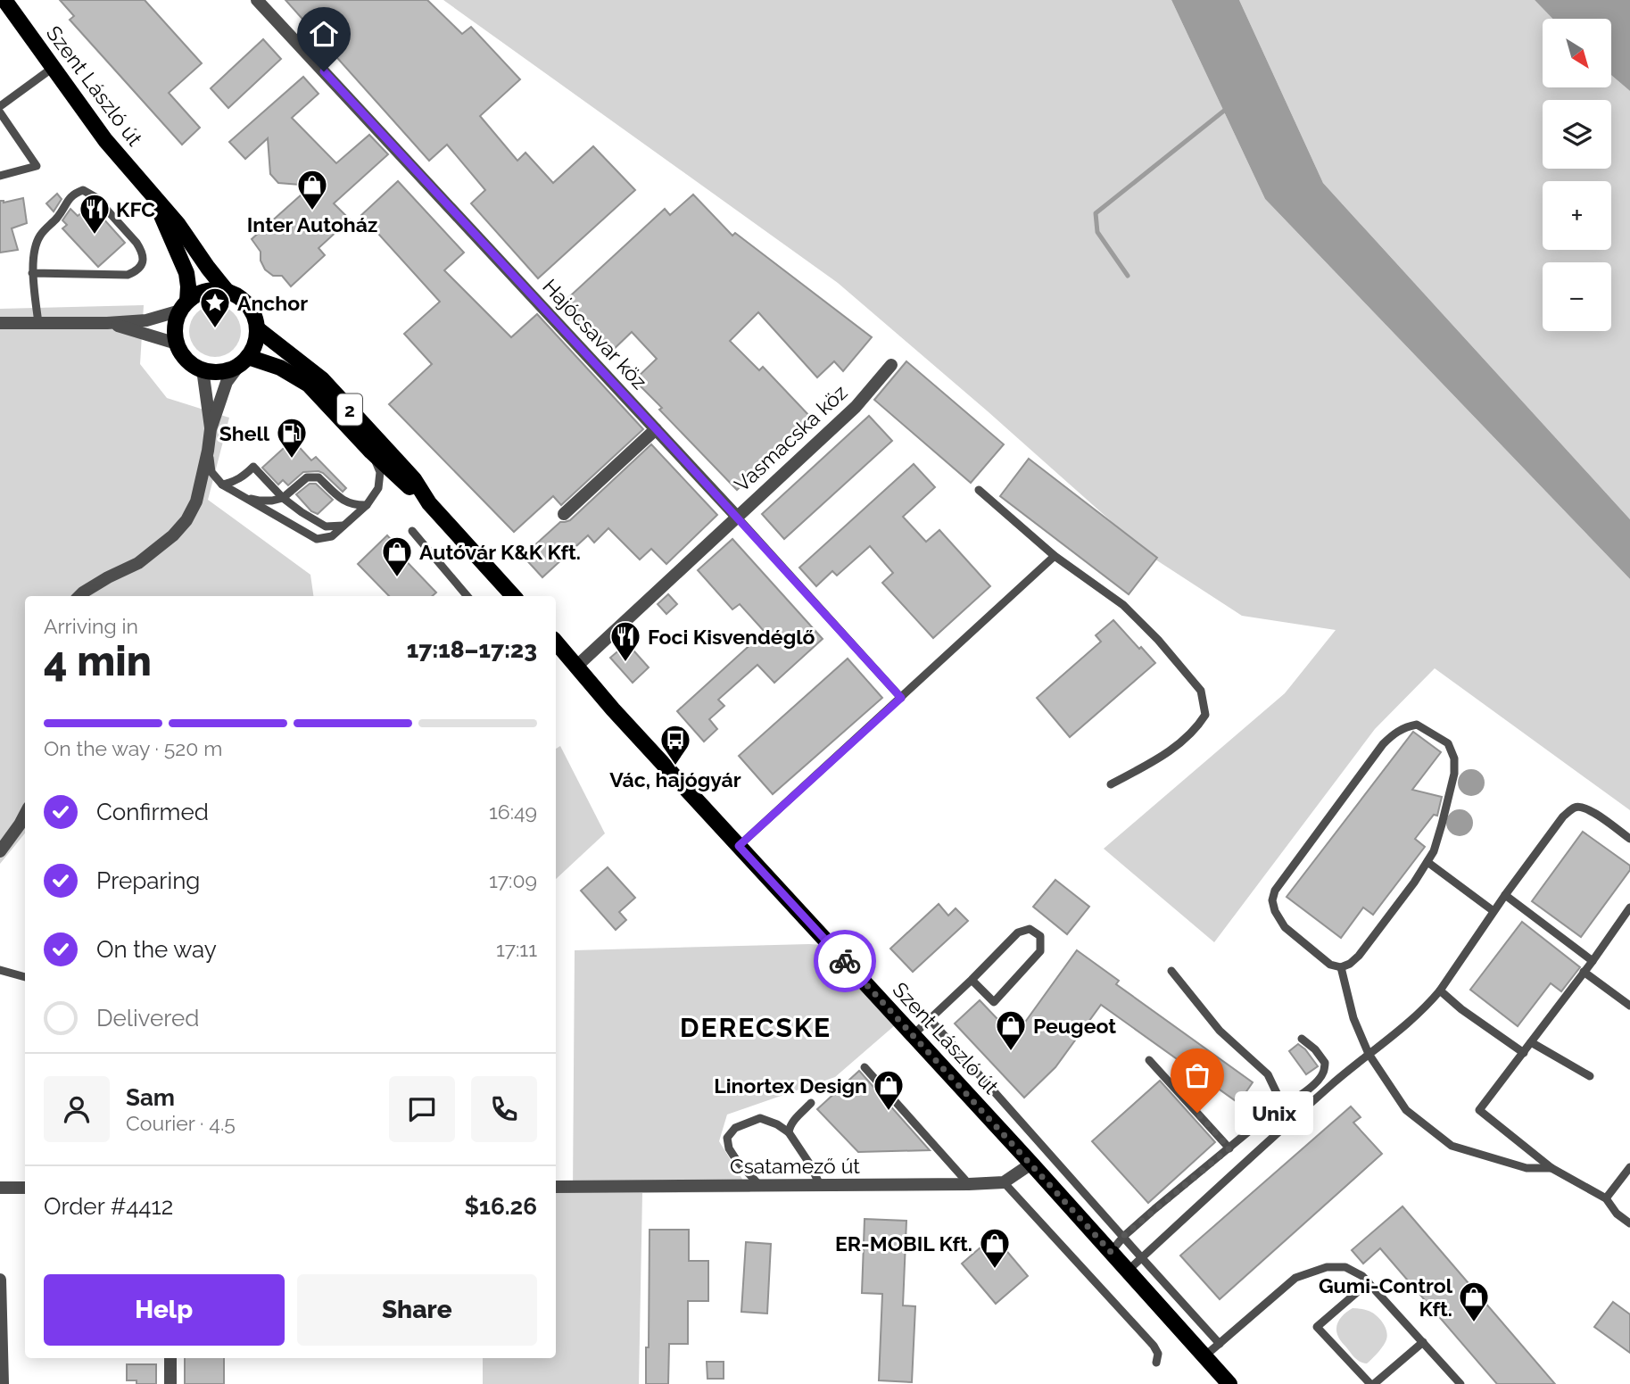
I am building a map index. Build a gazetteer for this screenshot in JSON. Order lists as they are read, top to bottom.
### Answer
{
  "streets": {
    "main road": ["Szent László út", "2"],
    "street": ["Hajócsavar köz", "Vasmacska köz", "Csatamező út"]
  },
  "crossings": [
    ["Szent László út", "2"],
    ["Szent László út", "Vasmacska köz"],
    ["Hajócsavar köz", "Vasmacska köz"]
  ],
  "districts": ["DERECSKE"],
  "places": {
    "shop": [
      "Inter Autoház",
      "Autóvár K&K Kft.",
      "Peugeot",
      "Linortex Design",
      "ER-MOBIL Kft.",
      "Gumi-Control Kft."
    ],
    "restaurant": ["KFC", "Foci Kisvendéglő"],
    "place": ["Anchor"],
    "fuel station": ["Shell"],
    "bus stop": ["Vác, hajógyár"],
    "other": ["Unix"]
  },
  "north": "bottom right",
  "page": {
    "map_buttons": ["+", "−"],
    "heading": ["4 min", "Arriving in", "17:18–17:23"],
    "panel": [
      "Sam",
      "Courier · 4.5",
      "Order #4412",
      "$16.26"
    ],
    "bar": "On the way · 520 m",
    "list": [
      ["Confirmed", "16:49"],
      ["Preparing", "17:09"],
      ["On the way", "17:11"],
      "Delivered"
    ],
    "bubble": "Unix",
    "buttons": ["Help", "Share"]
  }
}
